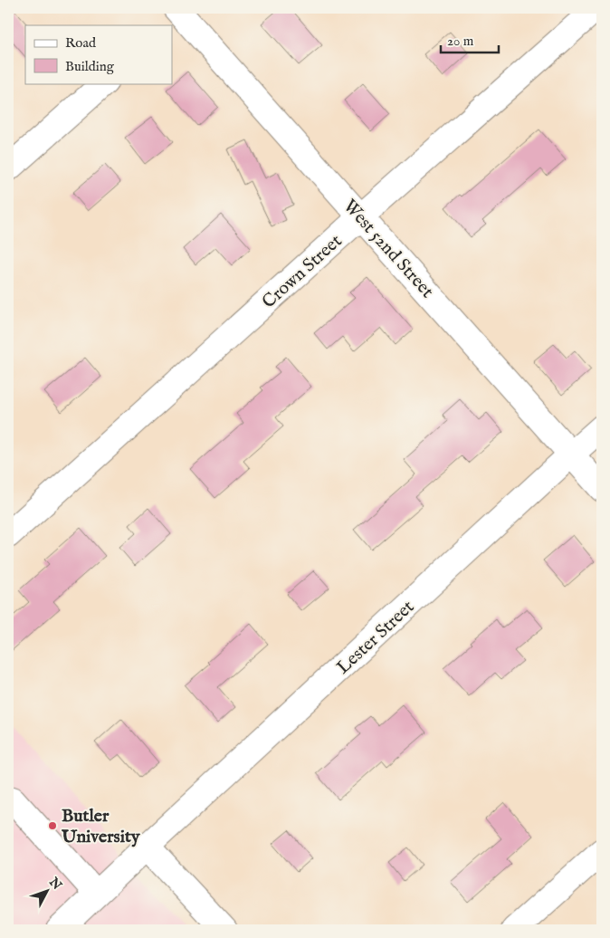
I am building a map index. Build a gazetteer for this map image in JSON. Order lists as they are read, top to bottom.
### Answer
{
  "streets": {
    "street": ["West 52nd Street", "Crown Street", "Lester Street"]
  },
  "crossings": [
    ["West 52nd Street", "Crown Street"],
    ["West 52nd Street", "Lester Street"]
  ],
  "places": ["Butler University"],
  "legend": ["Road", "Building"],
  "scale_bar": "20 m",
  "north": "top right"
}
